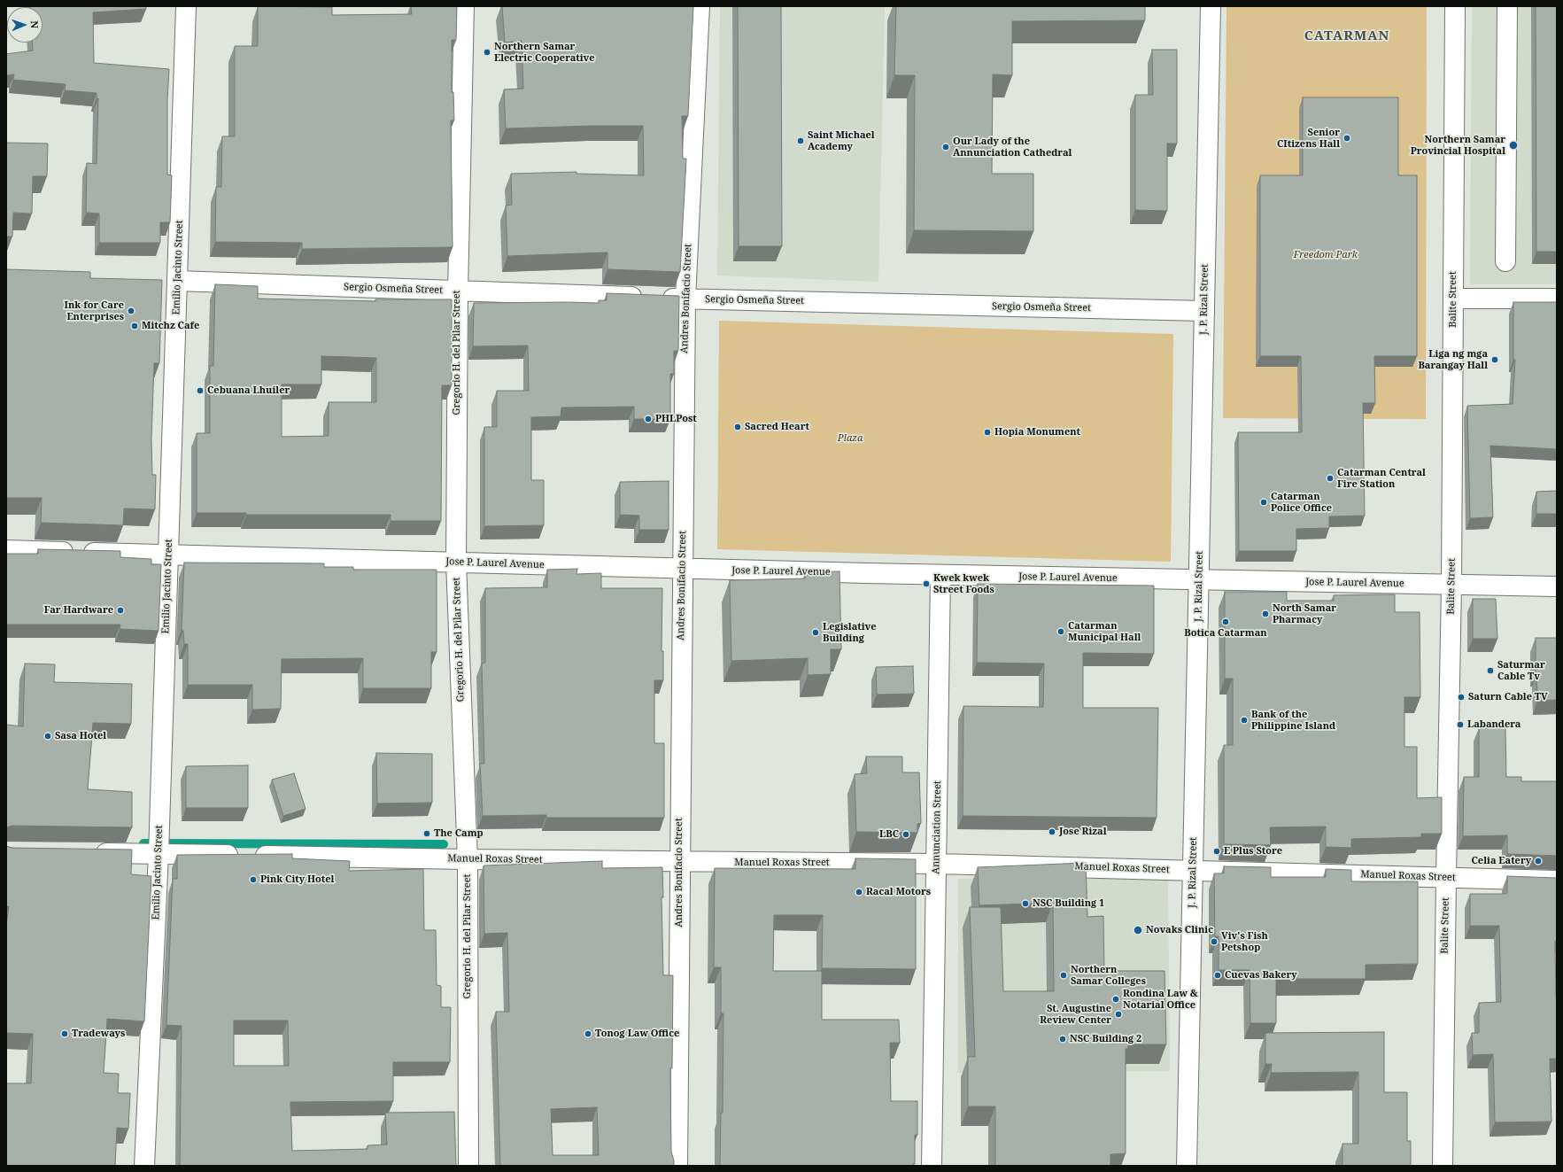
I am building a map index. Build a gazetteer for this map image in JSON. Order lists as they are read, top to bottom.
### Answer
{
  "streets": {
    "street": [
      "Emilio Jacinto Street",
      "Sergio Osmeña Street",
      "Andres Bonifacio Street",
      "J. P. Rizal Street",
      "Balite Street",
      "Gregorio H. del Pilar Street",
      "Jose P. Laurel Avenue",
      "Annunciation Street",
      "Manuel Roxas Street"
    ]
  },
  "crossings": [
    ["Emilio Jacinto Street", "Sergio Osmeña Street"],
    ["Emilio Jacinto Street", "Jose P. Laurel Avenue"],
    ["Emilio Jacinto Street", "Manuel Roxas Street"],
    ["Sergio Osmeña Street", "Andres Bonifacio Street"],
    ["Sergio Osmeña Street", "J. P. Rizal Street"],
    ["Sergio Osmeña Street", "Gregorio H. del Pilar Street"],
    ["Andres Bonifacio Street", "Jose P. Laurel Avenue"],
    ["Andres Bonifacio Street", "Manuel Roxas Street"],
    ["J. P. Rizal Street", "Jose P. Laurel Avenue"],
    ["J. P. Rizal Street", "Manuel Roxas Street"],
    ["Balite Street", "Jose P. Laurel Avenue"],
    ["Balite Street", "Manuel Roxas Street"],
    ["Gregorio H. del Pilar Street", "Jose P. Laurel Avenue"],
    ["Gregorio H. del Pilar Street", "Manuel Roxas Street"],
    ["Jose P. Laurel Avenue", "Annunciation Street"],
    ["Annunciation Street", "Manuel Roxas Street"]
  ],
  "districts": ["CATARMAN"],
  "parks": ["Freedom Park", "Plaza"],
  "places": [
    "Northern Samar Electric Cooperative",
    "Senior CItizens Hall",
    "Saint Michael Academy",
    "Northern Samar Provincial Hospital",
    "Our Lady of the Annunciation Cathedral",
    "Ink for Care Enterprises",
    "Mitchz Cafe",
    "Liga ng mga Barangay Hall",
    "Cebuana Lhuiler",
    "PHLPost",
    "Sacred Heart",
    "Hopia Monument",
    "Catarman Central Fire Station",
    "Catarman Police Office",
    "Kwek kwek Street Foods",
    "Far Hardware",
    "North Samar Pharmacy",
    "Botica Catarman",
    "Catarman Municipal Hall",
    "Legislative Building",
    "Saturmar Cable Tv",
    "Saturn Cable TV",
    "Bank of the Philippine Island",
    "Labandera",
    "Sasa Hotel",
    "Jose Rizal",
    "The Camp",
    "LBC",
    "E Plus Store",
    "Celia Eatery",
    "Pink City Hotel",
    "Racal Motors",
    "NSC Building 1",
    "Novaks Clinic",
    "Viv's Fish Petshop",
    "Northern Samar Colleges",
    "Cuevas Bakery",
    "Rondina Law & Notarial Office",
    "St. Augustine Review Center",
    "Tradeways",
    "Tonog Law Office",
    "NSC Building 2"
  ],
  "north": "right"
}
